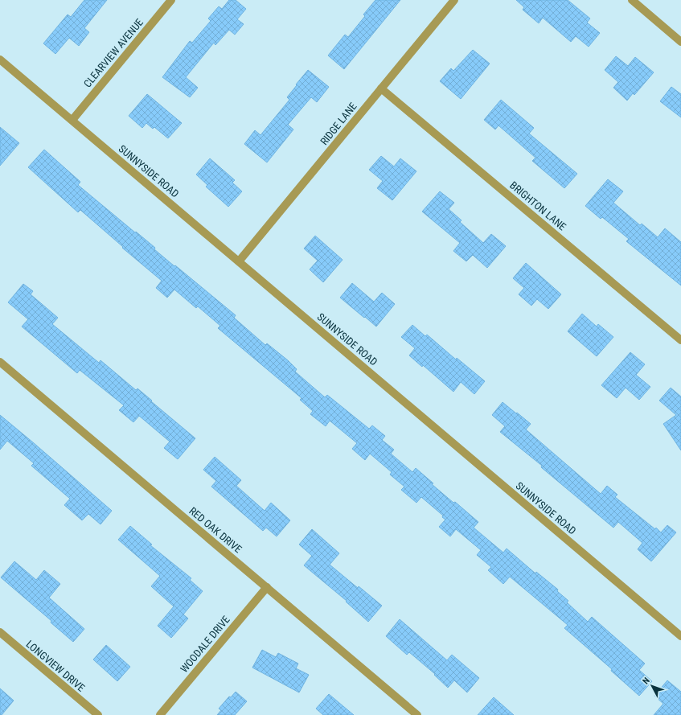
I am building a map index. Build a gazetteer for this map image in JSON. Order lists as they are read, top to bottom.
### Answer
{
  "streets": {
    "street": [
      "CLEARVIEW AVENUE",
      "RIDGE LANE",
      "SUNNYSIDE ROAD",
      "BRIGHTON LANE",
      "RED OAK DRIVE",
      "WOODALE DRIVE",
      "LONGVIEW DRIVE"
    ]
  },
  "crossings": [
    ["CLEARVIEW AVENUE", "SUNNYSIDE ROAD"],
    ["RIDGE LANE", "SUNNYSIDE ROAD"],
    ["RIDGE LANE", "BRIGHTON LANE"],
    ["RED OAK DRIVE", "WOODALE DRIVE"]
  ],
  "north": "top left"
}
